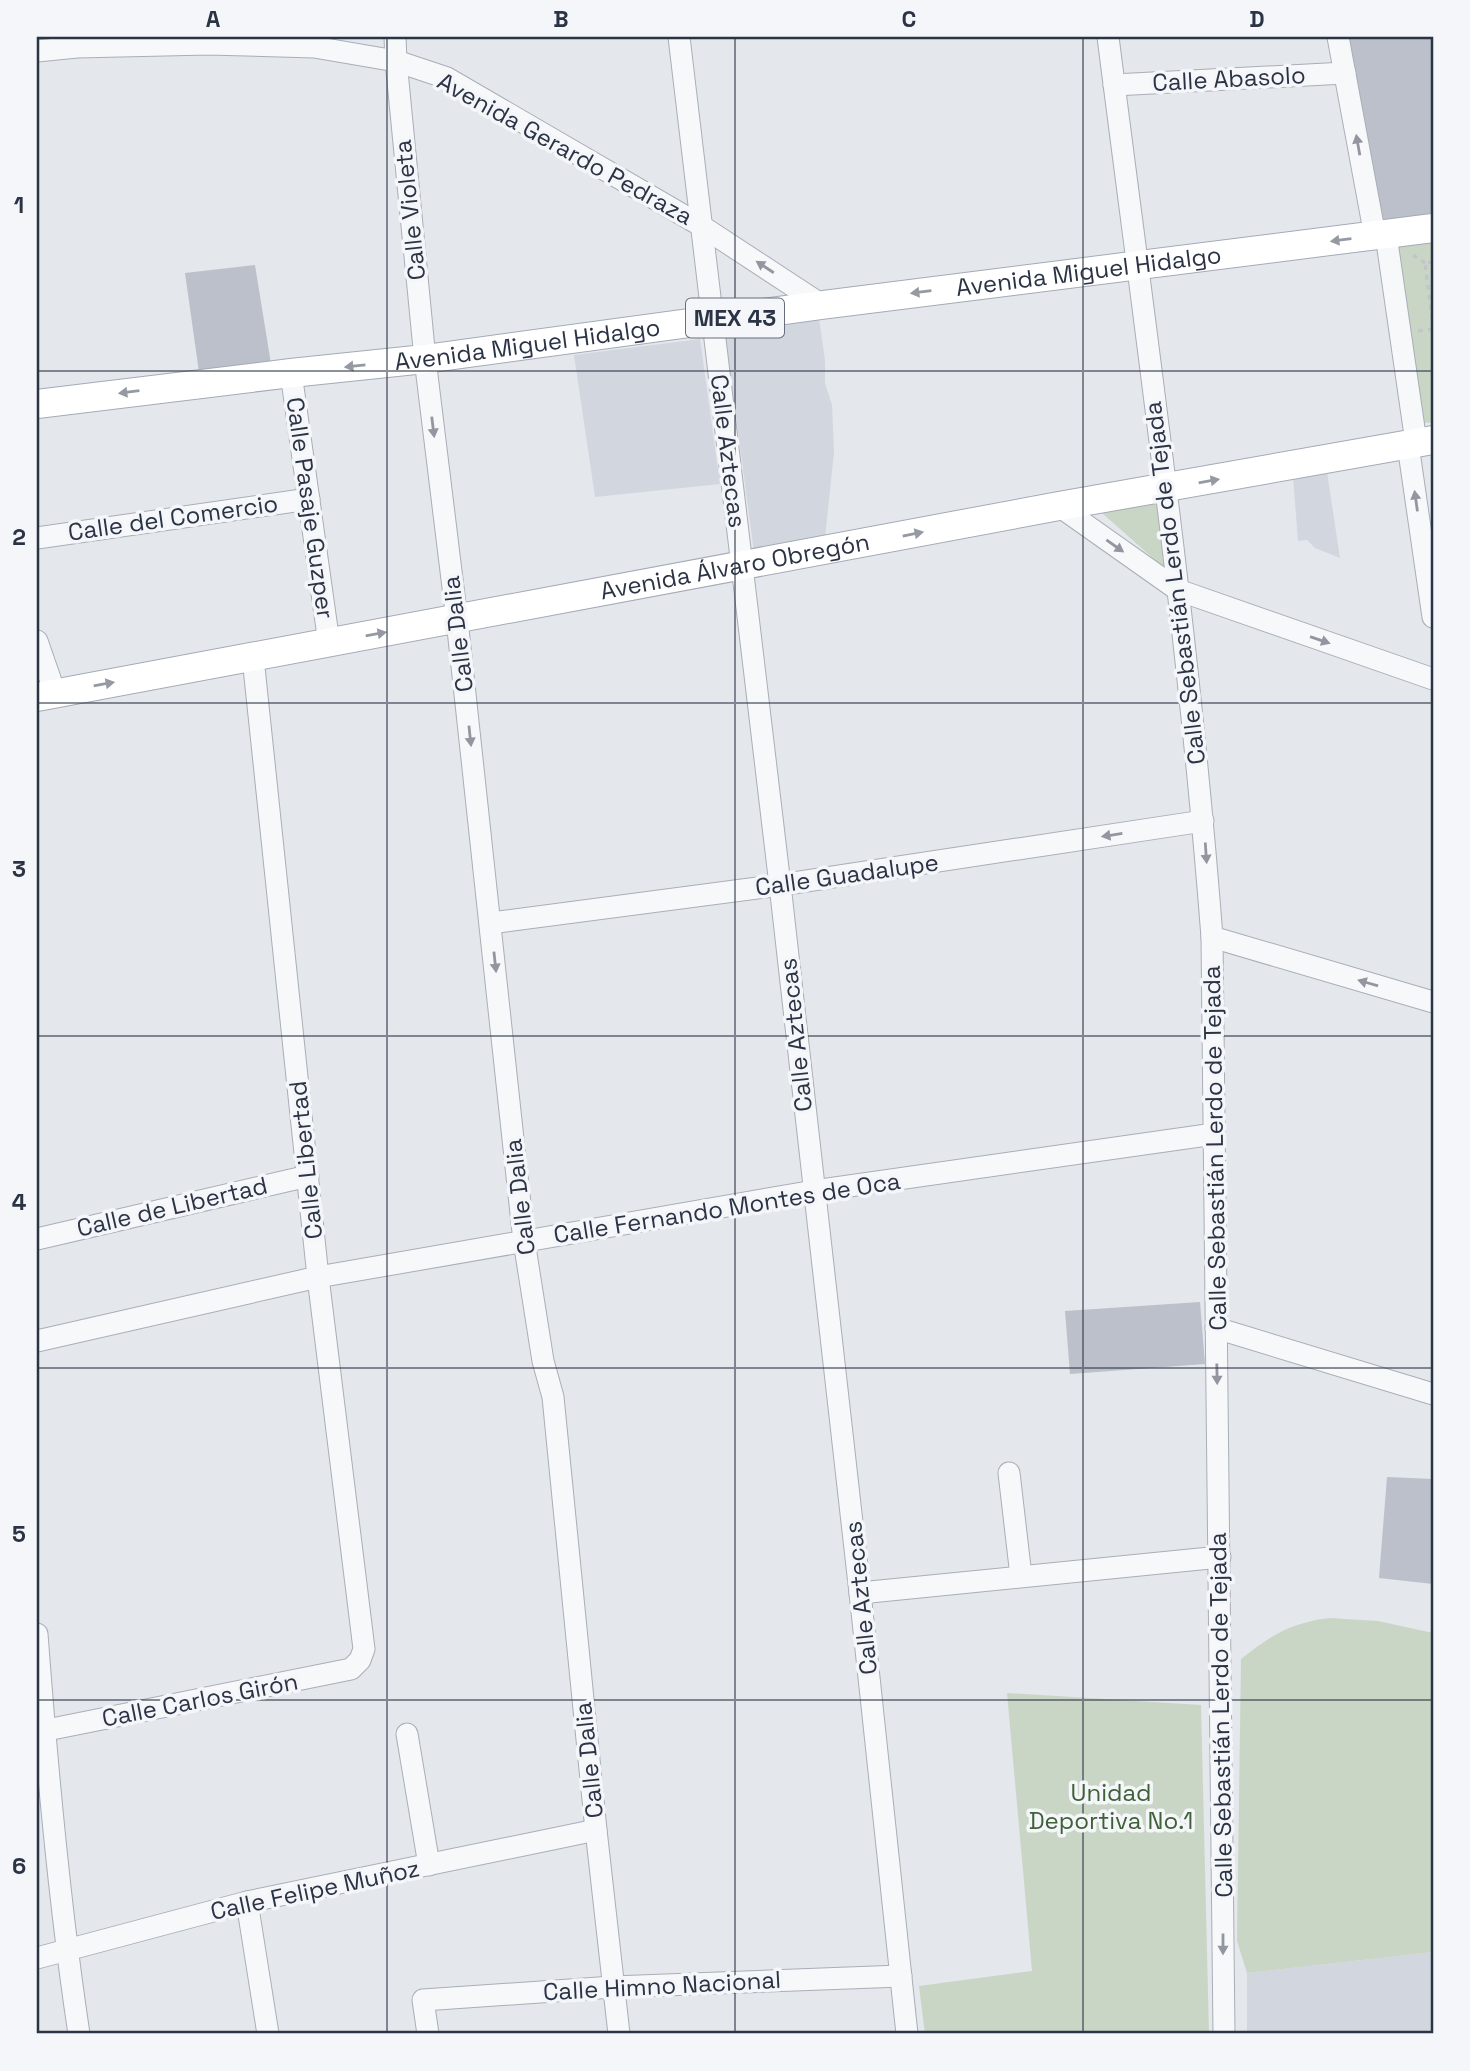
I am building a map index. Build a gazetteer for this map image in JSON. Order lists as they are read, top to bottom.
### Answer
{
  "streets": {
    "main road": ["Avenida Miguel Hidalgo", "MEX 43", "Avenida Álvaro Obregón"],
    "street": [
      "Calle Abasolo",
      "Avenida Gerardo Pedraza",
      "Calle Violeta",
      "Calle Aztecas",
      "Calle Pasaje Guzper",
      "Calle del Comercio",
      "Calle Sebastián Lerdo de Tejada",
      "Calle Dalia",
      "Calle Guadalupe",
      "Calle Libertad",
      "Calle de Libertad",
      "Calle Fernando Montes de Oca",
      "Calle Carlos Girón",
      "Calle Felipe Muñoz",
      "Calle Himno Nacional"
    ]
  },
  "crossings": [
    ["Calle Abasolo", "Calle Sebastián Lerdo de Tejada"],
    ["Avenida Gerardo Pedraza", "Calle Violeta"],
    ["Avenida Gerardo Pedraza", "Avenida Miguel Hidalgo"],
    ["Avenida Gerardo Pedraza", "Calle Aztecas"],
    ["Calle Violeta", "Avenida Miguel Hidalgo"],
    ["Calle Violeta", "Calle Dalia"],
    ["Avenida Miguel Hidalgo", "Calle Aztecas"],
    ["Avenida Miguel Hidalgo", "Calle Pasaje Guzper"],
    ["Avenida Miguel Hidalgo", "Calle Sebastián Lerdo de Tejada"],
    ["Avenida Miguel Hidalgo", "Calle Dalia"],
    ["Calle Aztecas", "Avenida Álvaro Obregón"],
    ["Calle Aztecas", "Calle Guadalupe"],
    ["Calle Aztecas", "Calle Fernando Montes de Oca"],
    ["Calle Aztecas", "Calle Himno Nacional"],
    ["Calle Pasaje Guzper", "Calle del Comercio"],
    ["Calle Pasaje Guzper", "Avenida Álvaro Obregón"],
    ["Avenida Álvaro Obregón", "Calle Sebastián Lerdo de Tejada"],
    ["Avenida Álvaro Obregón", "Calle Dalia"],
    ["Avenida Álvaro Obregón", "Calle Libertad"],
    ["Calle Sebastián Lerdo de Tejada", "Calle Guadalupe"],
    ["Calle Sebastián Lerdo de Tejada", "Calle Fernando Montes de Oca"],
    ["Calle Dalia", "Calle Guadalupe"],
    ["Calle Dalia", "Calle Fernando Montes de Oca"],
    ["Calle Dalia", "Calle Felipe Muñoz"],
    ["Calle Dalia", "Calle Himno Nacional"],
    ["Calle Libertad", "Calle de Libertad"],
    ["Calle Libertad", "Calle Fernando Montes de Oca"],
    ["Calle Libertad", "Calle Carlos Girón"]
  ],
  "one_way": [
    "Avenida Miguel Hidalgo",
    "Avenida Álvaro Obregón",
    "Calle Sebastián Lerdo de Tejada",
    "Calle Dalia",
    "Calle Guadalupe"
  ],
  "parks": ["Unidad Deportiva No.1"],
  "grid": {
    "columns": [
      "A",
      "B",
      "C",
      "D"
    ],
    "rows": [
      "1",
      "2",
      "3",
      "4",
      "5",
      "6"
    ]
  }
}
